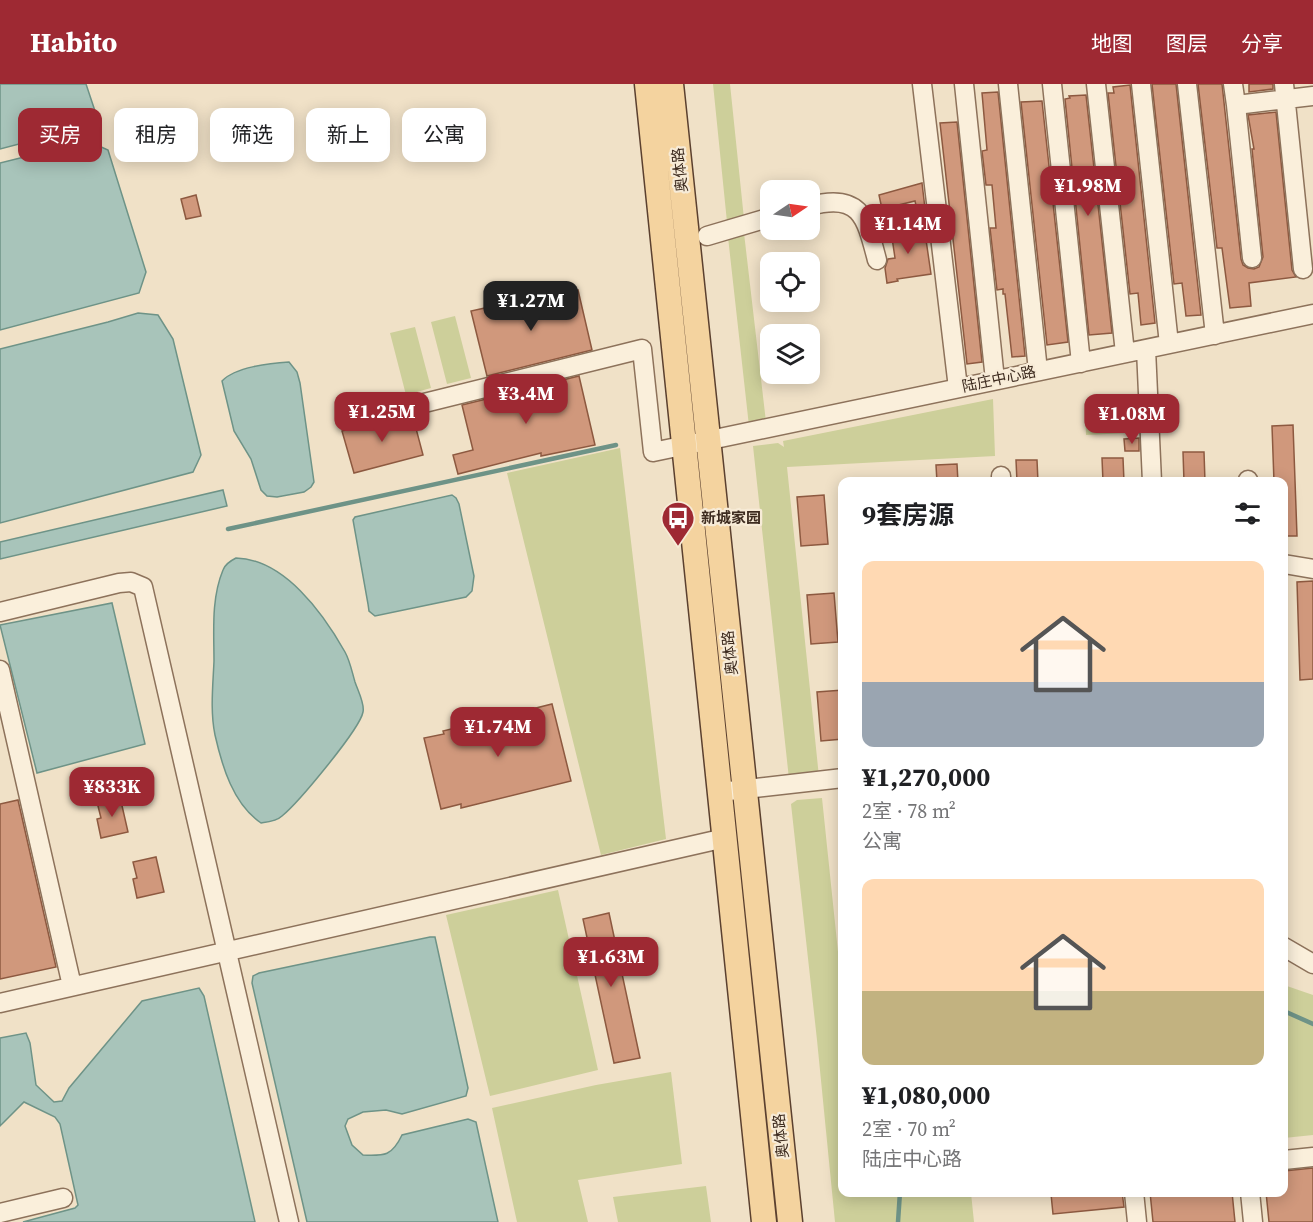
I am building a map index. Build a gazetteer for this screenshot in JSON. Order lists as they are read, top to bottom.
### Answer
{
  "streets": {
    "main road": ["奥体路"],
    "street": ["陆庄中心路"]
  },
  "crossings": [
    ["奥体路", "陆庄中心路"]
  ],
  "places": {
    "bus stop": ["新城家园"]
  },
  "north": "right",
  "page": {
    "header": "Habito",
    "nav": ["地图", "图层", "分享"],
    "chip": [
      "买房",
      "租房",
      "筛选",
      "新上",
      "公寓"
    ],
    "price": [
      "¥1.98M",
      "¥1.14M",
      "¥1.27M",
      "¥3.4M",
      "¥1.25M",
      "¥1.08M",
      "¥1.74M",
      "¥833K",
      "¥1.63M"
    ],
    "heading": "9套房源",
    "list": [
      {
        "name": "¥1,270,000",
        "note": "2室 · 78 m² · 公寓"
      },
      {
        "name": "¥1,080,000",
        "note": "2室 · 70 m² · 陆庄中心路"
      }
    ]
  }
}
